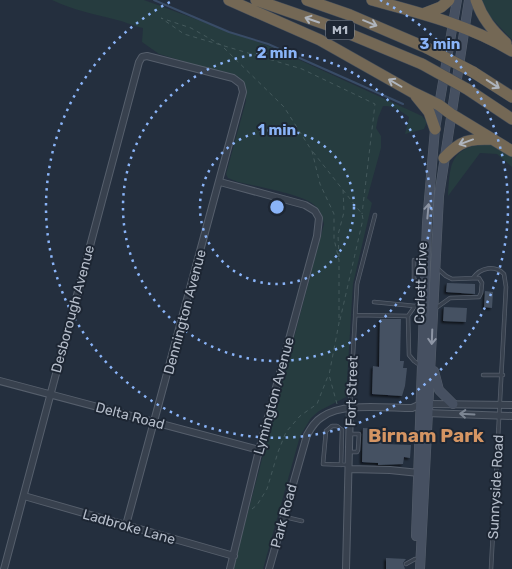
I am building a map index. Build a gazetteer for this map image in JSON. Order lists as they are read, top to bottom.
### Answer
{
  "streets": {
    "highway": ["M1"],
    "main road": ["Corlett Drive"],
    "street": [
      "Desborough Avenue",
      "Dennington Avenue",
      "Fort Street",
      "Lymington Avenue",
      "Delta Road",
      "Park Road",
      "Ladbroke Lane"
    ],
    "lane": ["Sunnyside Road"]
  },
  "crossings": [
    ["Corlett Drive", "Park Road"],
    ["Desborough Avenue", "Dennington Avenue"],
    ["Desborough Avenue", "Delta Road"],
    ["Desborough Avenue", "Ladbroke Lane"],
    ["Dennington Avenue", "Lymington Avenue"],
    ["Dennington Avenue", "Delta Road"],
    ["Dennington Avenue", "Ladbroke Lane"],
    ["Fort Street", "Park Road"],
    ["Lymington Avenue", "Delta Road"],
    ["Lymington Avenue", "Ladbroke Lane"]
  ],
  "districts": ["Birnam Park"],
  "rings": ["3 min", "2 min", "1 min"]
}
